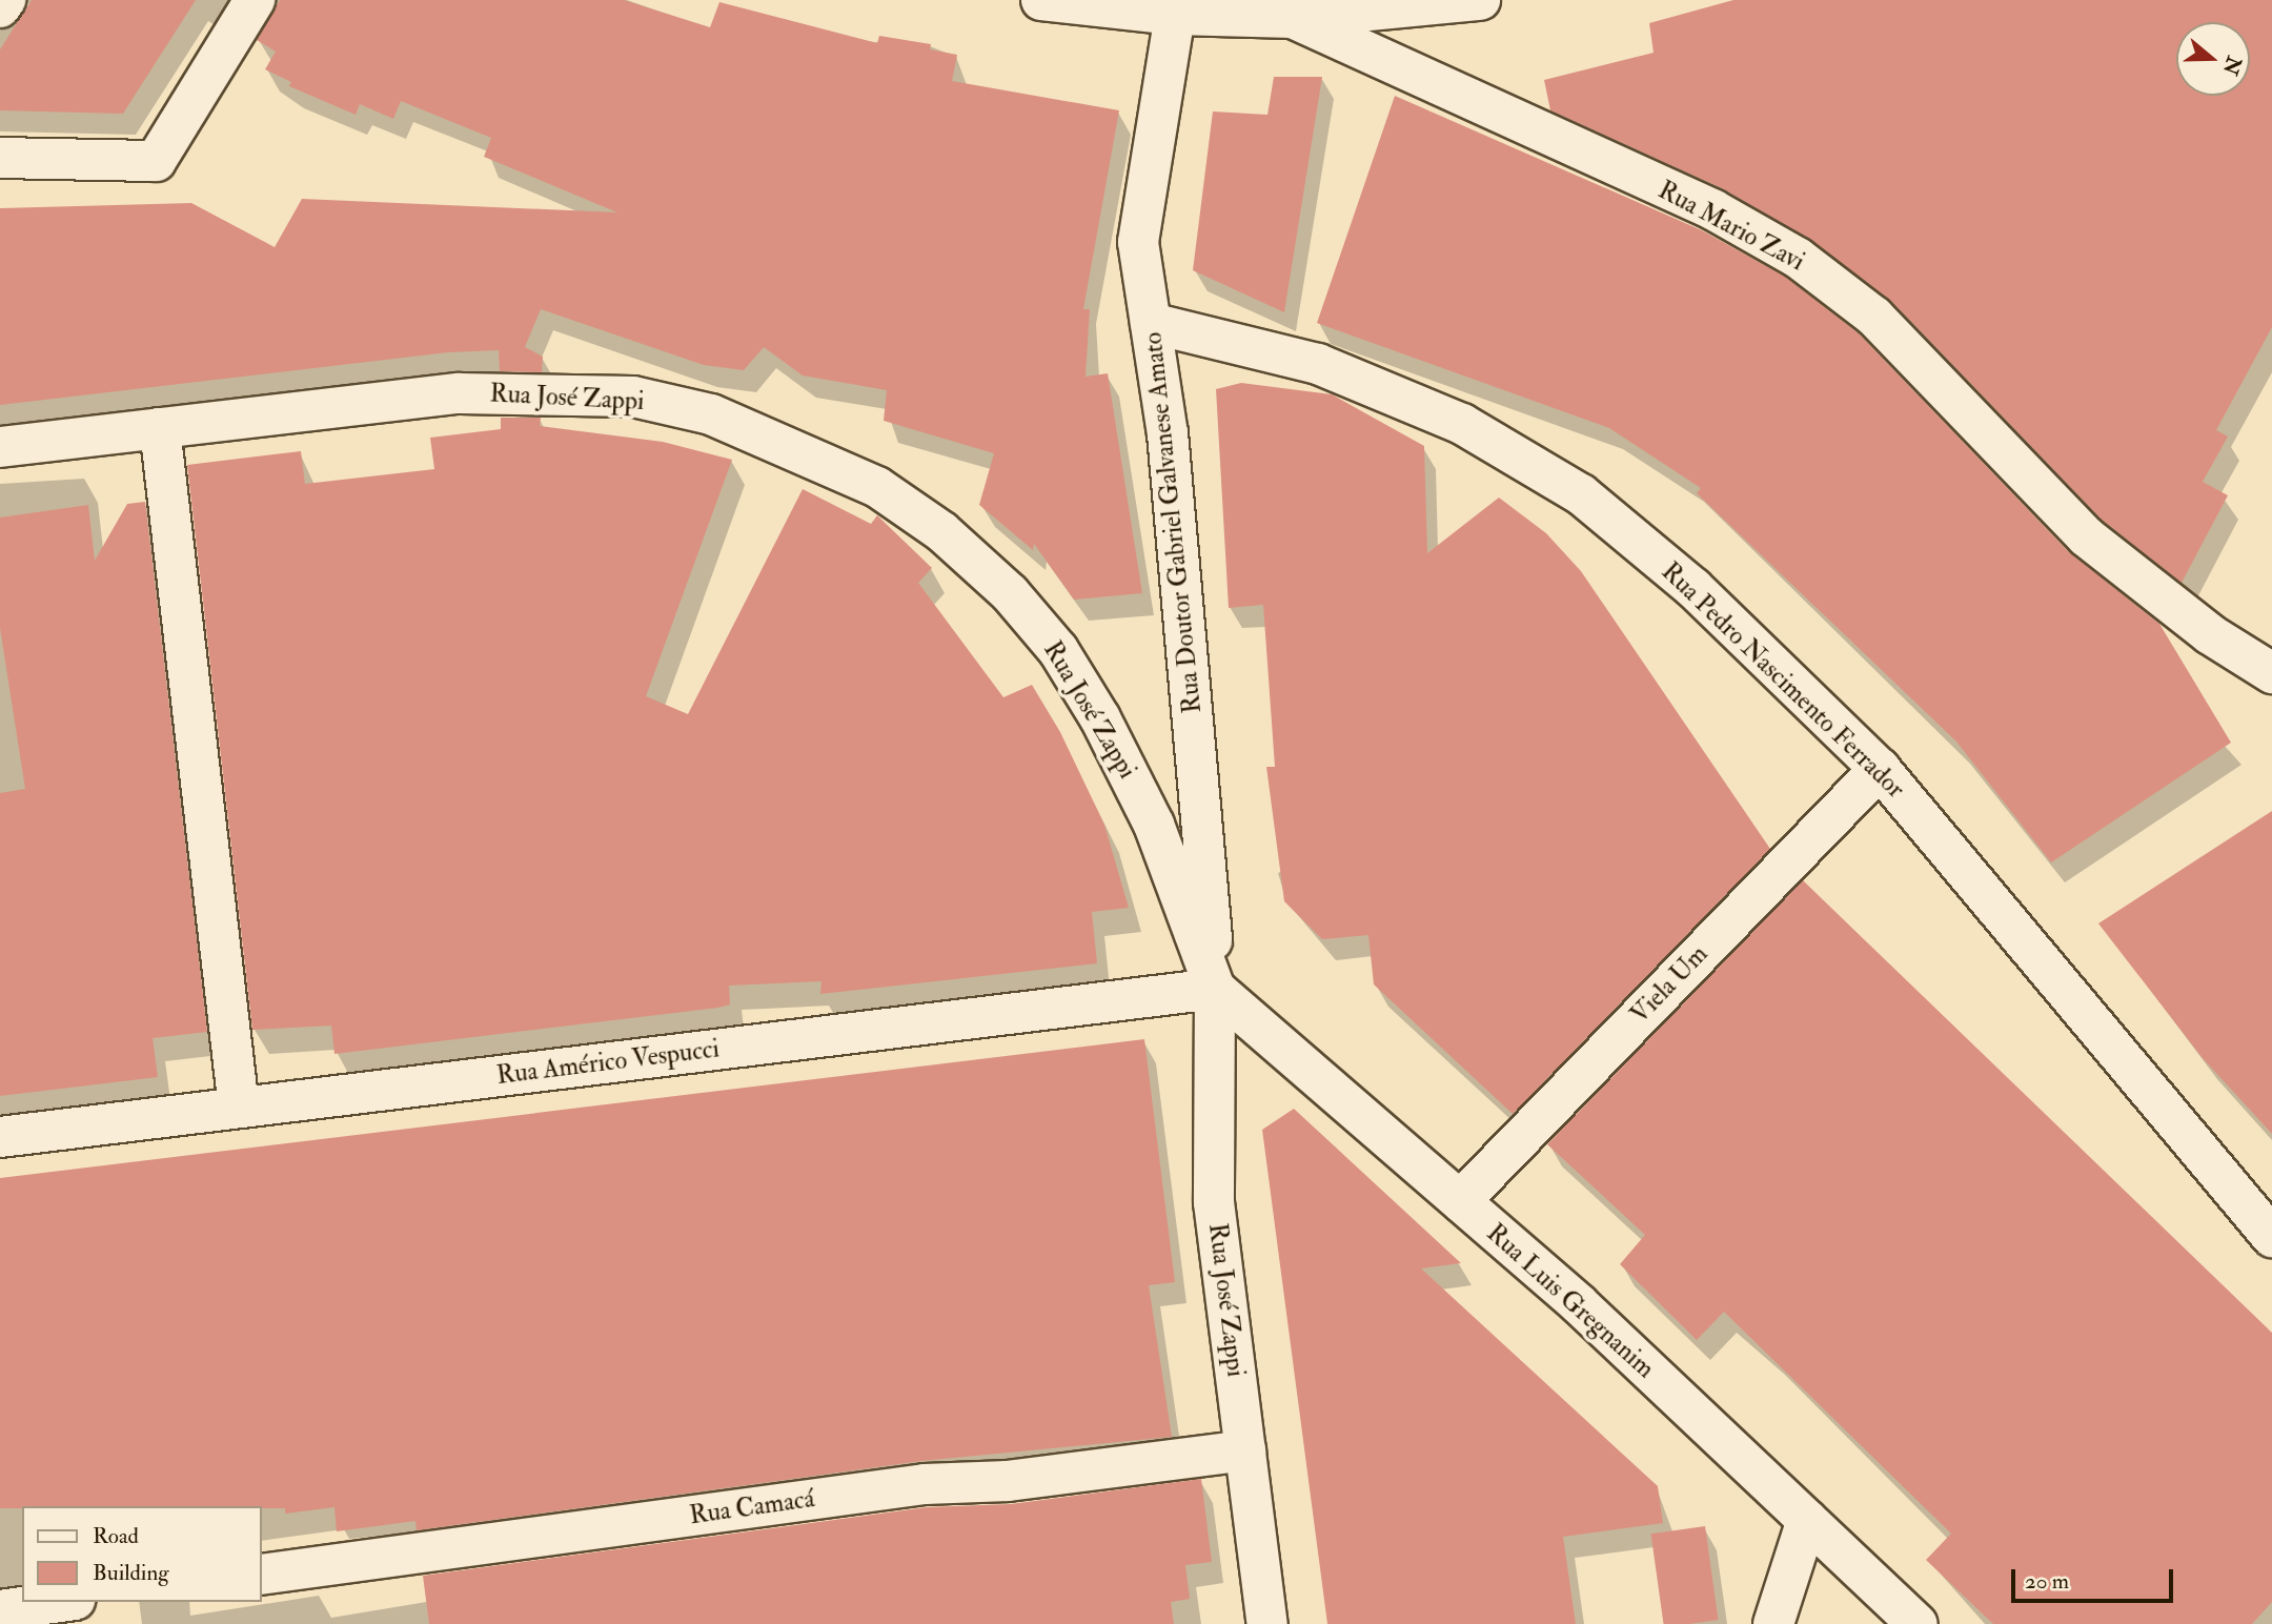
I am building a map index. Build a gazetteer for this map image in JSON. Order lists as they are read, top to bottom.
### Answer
{
  "streets": {
    "street": [
      "Rua Mario Zavi",
      "Rua José Zappi",
      "Rua Doutor Gabriel Galvanese Amato",
      "Rua Pedro Nascimento Ferrador",
      "Viela Um",
      "Rua Américo Vespucci",
      "Rua Luis Gregnanim",
      "Rua Camacá"
    ]
  },
  "crossings": [
    ["Rua José Zappi", "Rua Doutor Gabriel Galvanese Amato"],
    ["Rua José Zappi", "Rua Américo Vespucci"],
    ["Rua José Zappi", "Rua Luis Gregnanim"],
    ["Rua José Zappi", "Rua Camacá"],
    ["Rua Doutor Gabriel Galvanese Amato", "Rua Pedro Nascimento Ferrador"],
    ["Rua Doutor Gabriel Galvanese Amato", "Rua Américo Vespucci"],
    ["Rua Doutor Gabriel Galvanese Amato", "Rua Luis Gregnanim"],
    ["Rua Pedro Nascimento Ferrador", "Viela Um"],
    ["Viela Um", "Rua Luis Gregnanim"],
    ["Rua Américo Vespucci", "Rua Luis Gregnanim"]
  ],
  "legend": ["Road", "Building"],
  "scale_bar": "20 m",
  "north": "right"
}
